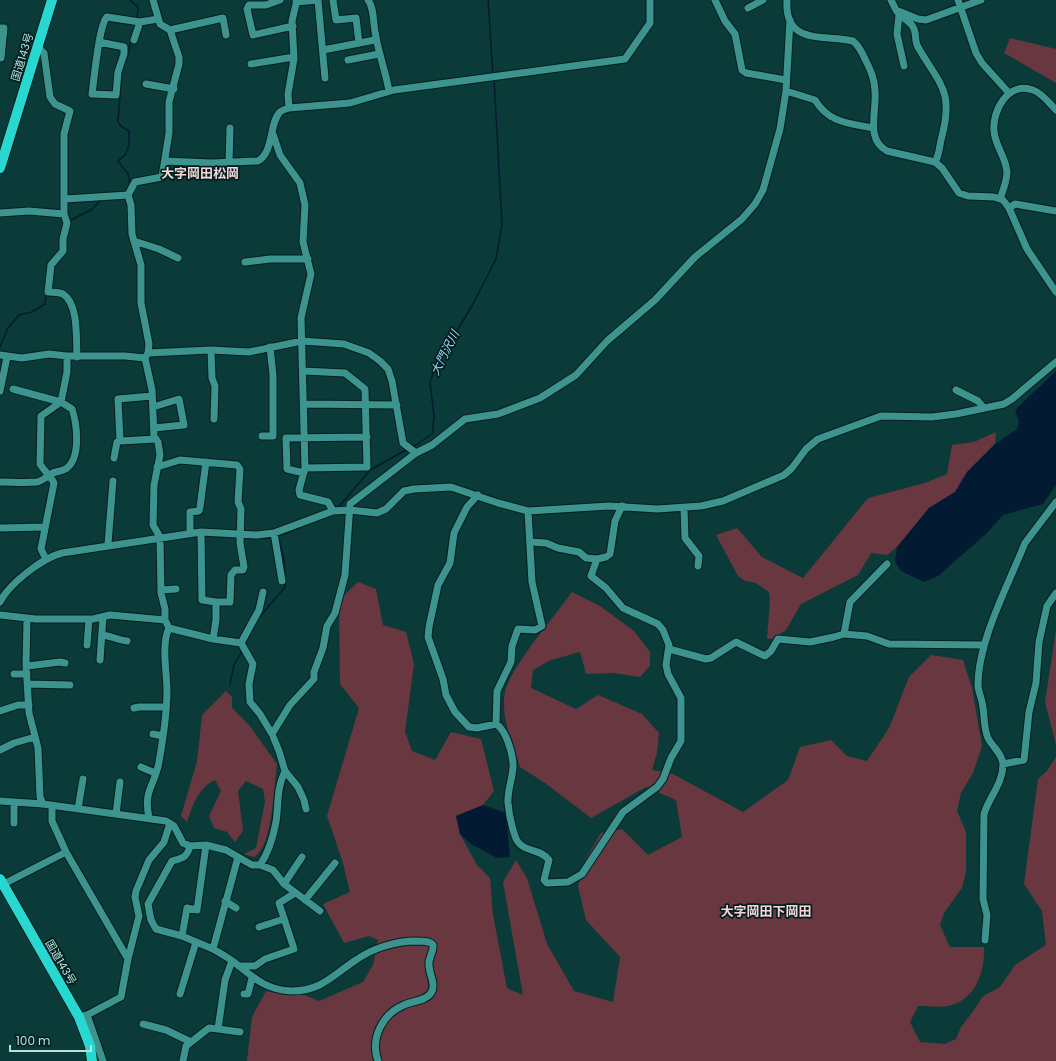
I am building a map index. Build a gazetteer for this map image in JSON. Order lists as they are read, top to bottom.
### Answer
{
  "streets": {
    "highway": ["国道143号"]
  },
  "districts": ["大字岡田松岡", "大字岡田下岡田"],
  "water": ["大門沢川"],
  "scale_bar": "100 m"
}
